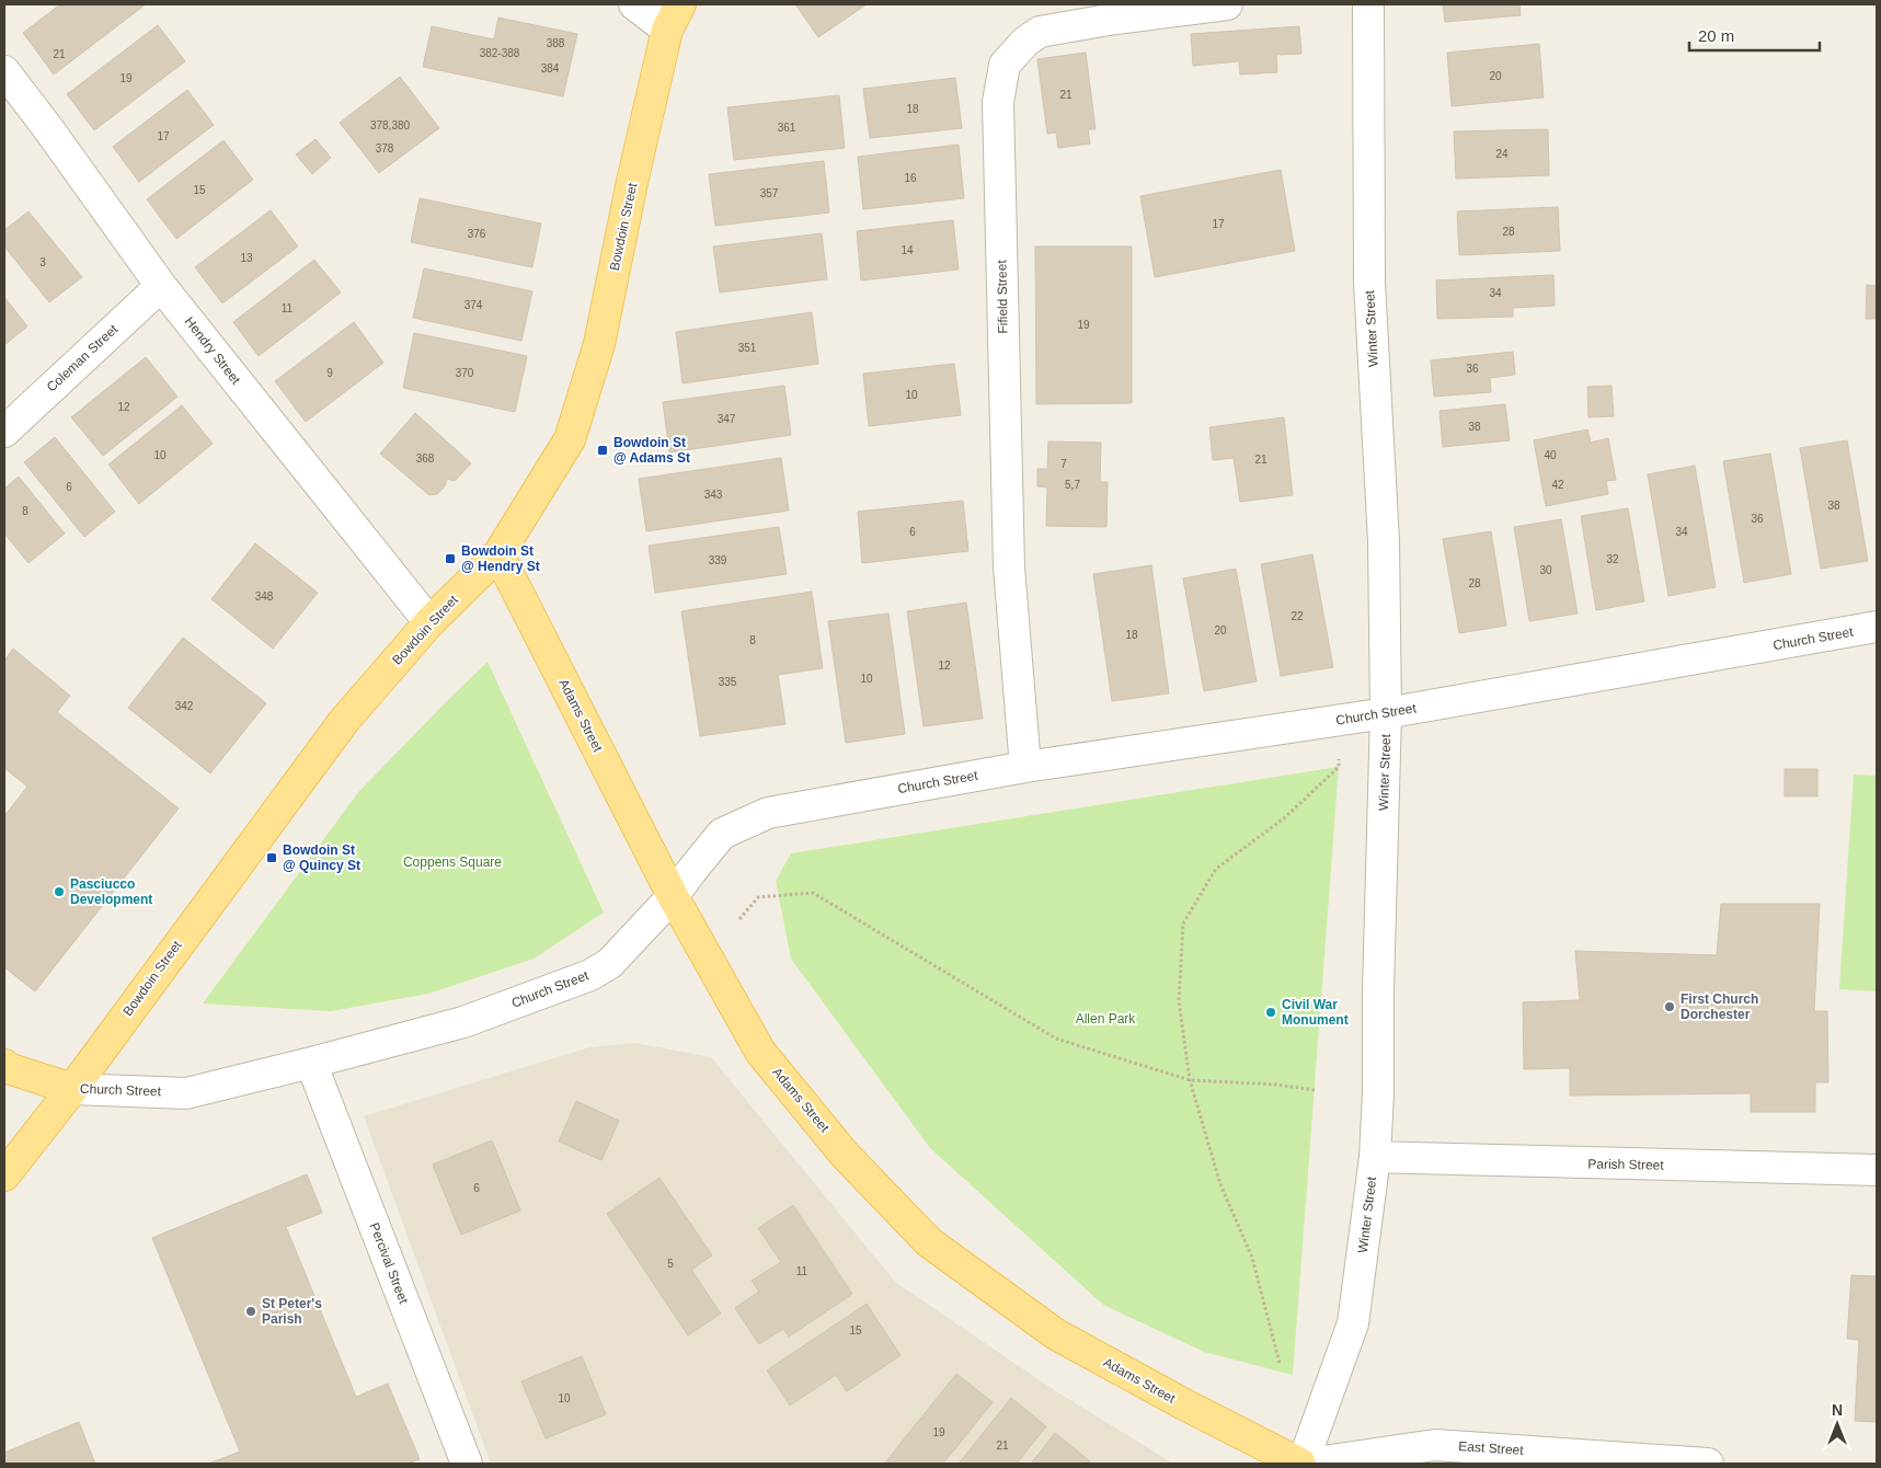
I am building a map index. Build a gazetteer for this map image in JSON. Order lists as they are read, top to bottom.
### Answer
{
  "streets": {
    "main road": ["Bowdoin Street", "Adams Street"],
    "street": [
      "Fifield Street",
      "Winter Street",
      "Hendry Street",
      "Coleman Street",
      "Church Street",
      "Parish Street",
      "Percival Street",
      "East Street"
    ]
  },
  "crossings": [
    ["Bowdoin Street", "Hendry Street"],
    ["Bowdoin Street", "Church Street"],
    ["Bowdoin Street", "Adams Street"],
    ["Fifield Street", "Church Street"],
    ["Winter Street", "Church Street"],
    ["Winter Street", "Adams Street"],
    ["Winter Street", "Parish Street"],
    ["Hendry Street", "Coleman Street"],
    ["Church Street", "Adams Street"],
    ["Church Street", "Percival Street"]
  ],
  "parks": ["Coppens Square", "Allen Park"],
  "places": {
    "transit": ["Bowdoin St @ Adams St", "Bowdoin St @ Hendry St", "Bowdoin St @ Quincy St"],
    "other": [
      "Pasciucco Development",
      "First Church Dorchester",
      "Civil War Monument",
      "St Peter's Parish"
    ]
  },
  "house_numbers": [
    "388",
    "382-388",
    "21",
    "384",
    "20",
    "19",
    "21",
    "18",
    "378,380",
    "361",
    "17",
    "378",
    "24",
    "16",
    "15",
    "357",
    "17",
    "28",
    "376",
    "14",
    "13",
    "3",
    "34",
    "374",
    "11",
    "19",
    "351",
    "36",
    "9",
    "370",
    "10",
    "12",
    "347",
    "38",
    "10",
    "40",
    "368",
    "21",
    "7",
    "5,7",
    "42",
    "6",
    "343",
    "38",
    "8",
    "36",
    "6",
    "34",
    "32",
    "339",
    "30",
    "28",
    "348",
    "22",
    "20",
    "18",
    "8",
    "12",
    "10",
    "335",
    "342",
    "6",
    "5",
    "11",
    "15",
    "10",
    "19",
    "21"
  ],
  "scale_bar": "20 m",
  "north": "top"
}
